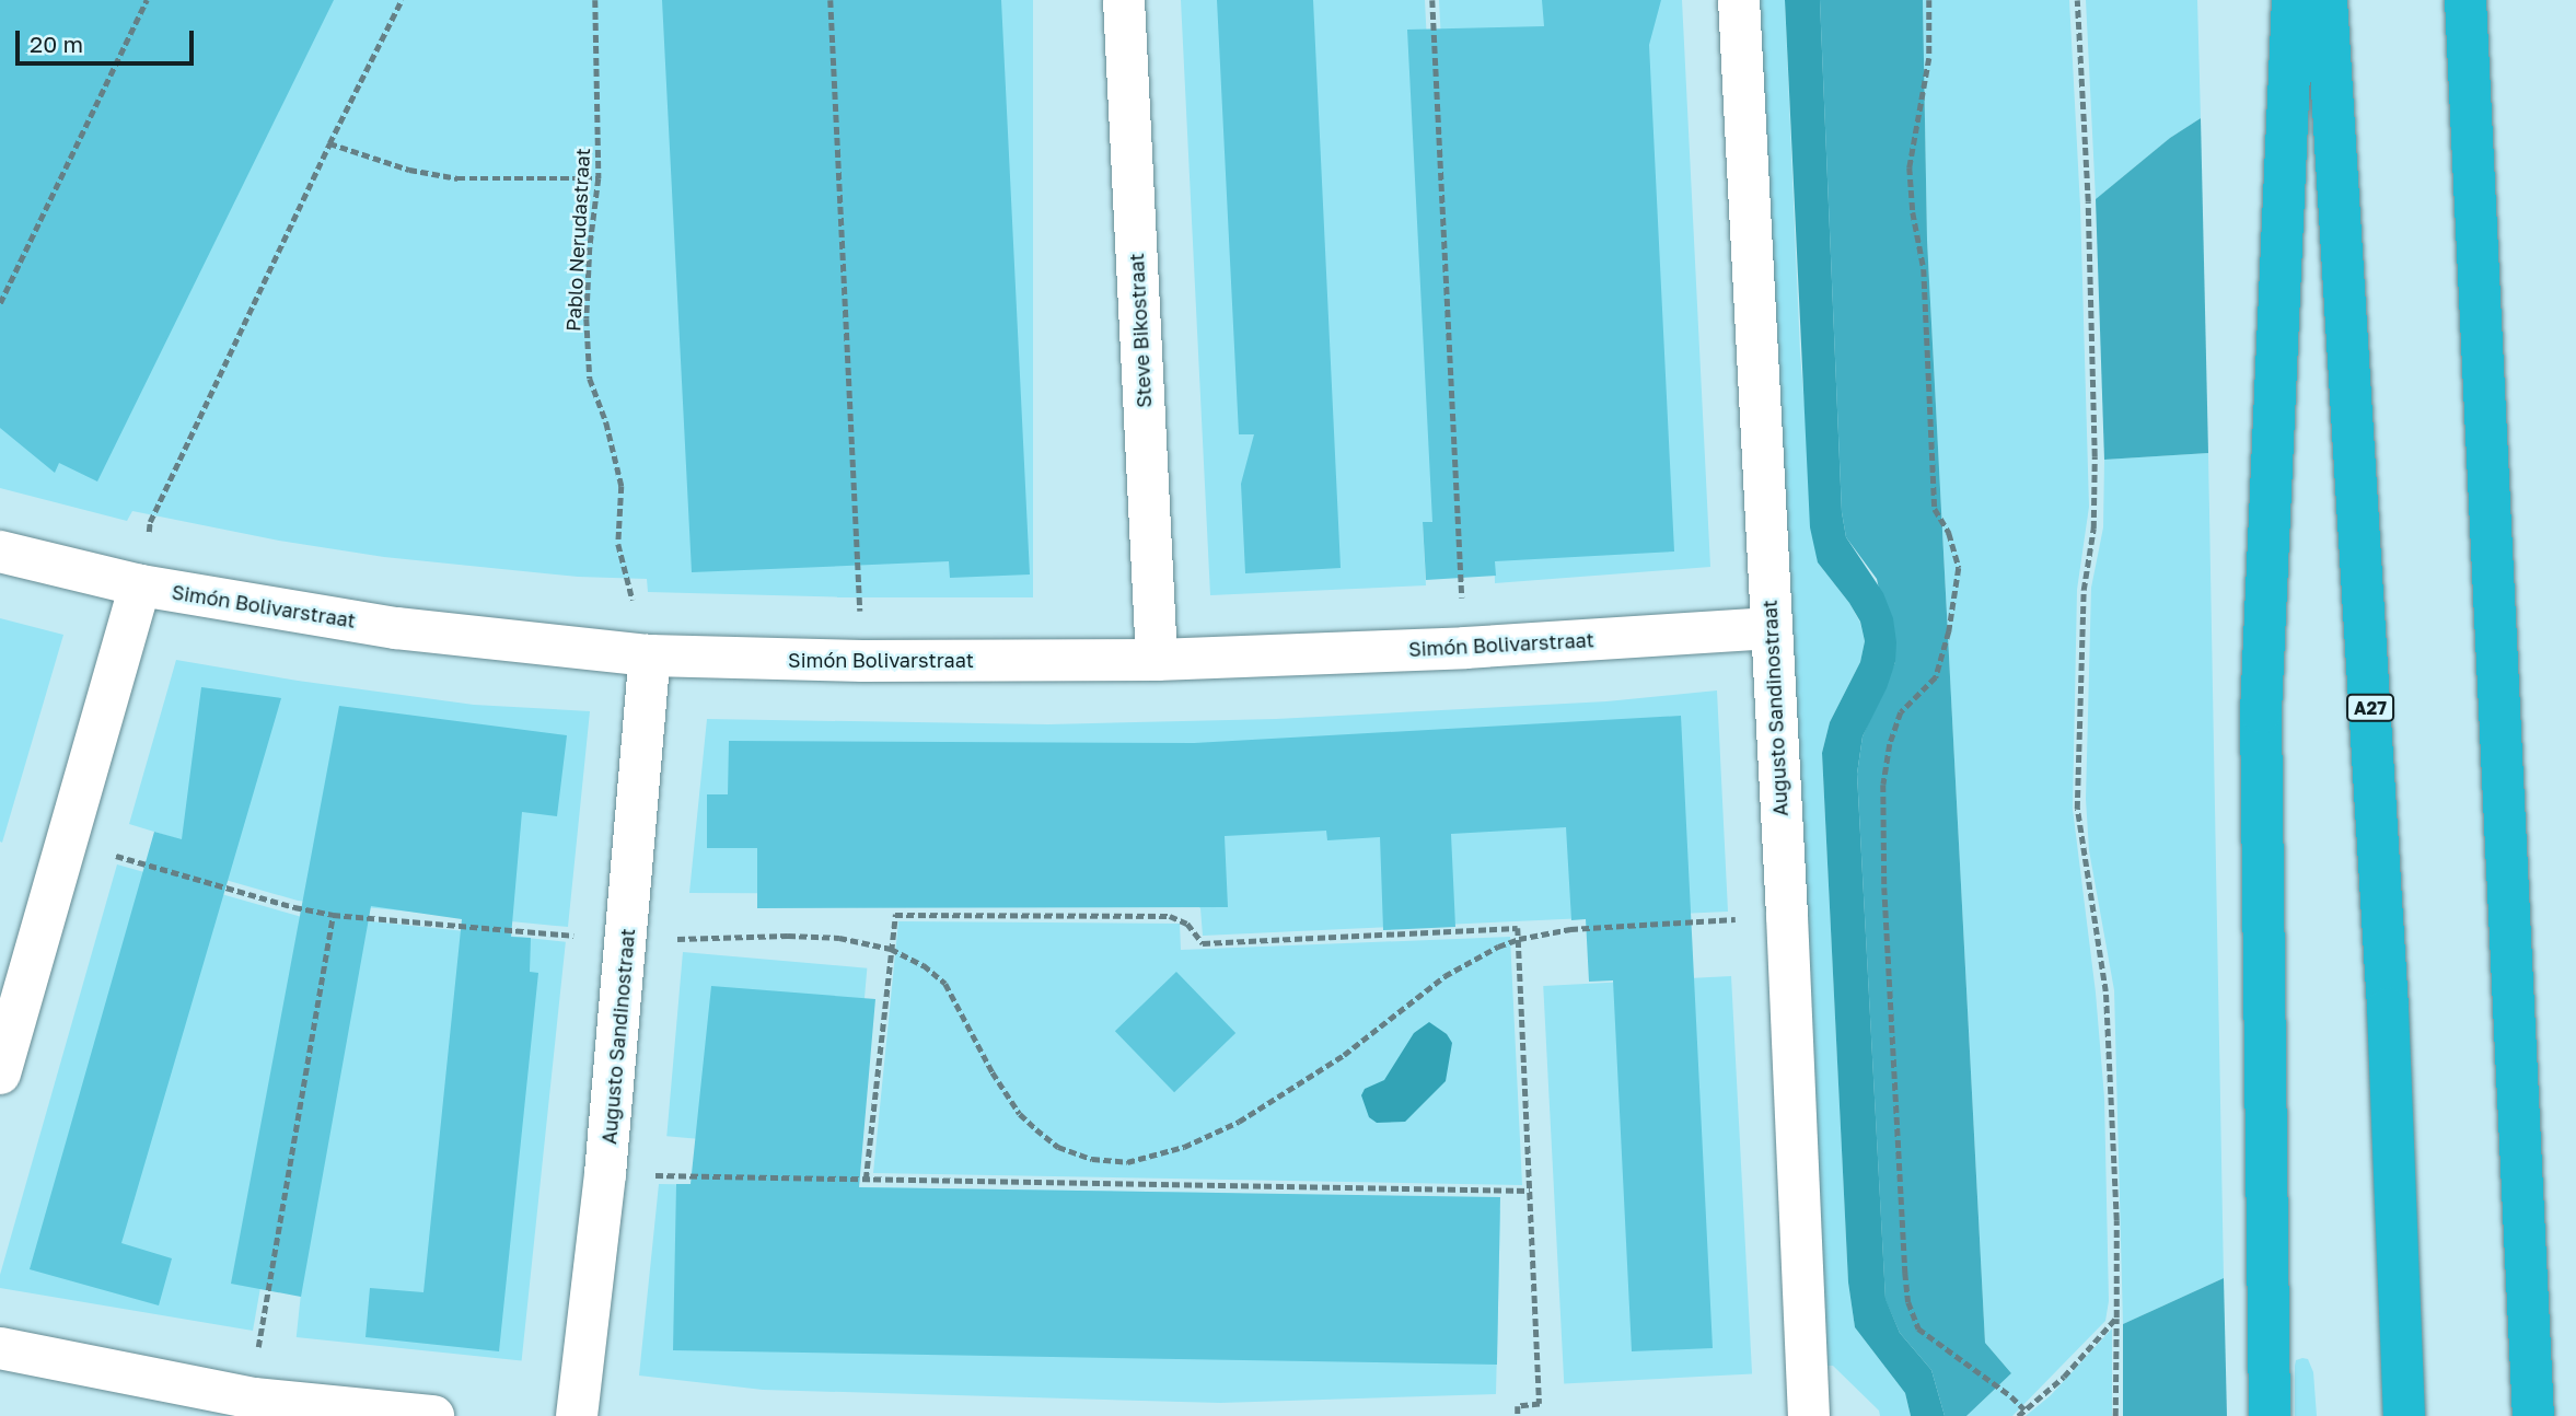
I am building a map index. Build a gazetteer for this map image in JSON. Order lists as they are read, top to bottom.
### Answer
{
  "streets": {
    "highway": ["A27"],
    "street": ["Steve Bikostraat", "Simón Bolivarstraat", "Augusto Sandinostraat"],
    "path": ["Pablo Nerudastraat"]
  },
  "crossings": [
    ["Pablo Nerudastraat", "Simón Bolivarstraat"],
    ["Pablo Nerudastraat", "Augusto Sandinostraat"],
    ["Steve Bikostraat", "Simón Bolivarstraat"],
    ["Simón Bolivarstraat", "Augusto Sandinostraat"]
  ],
  "scale_bar": "20 m"
}
